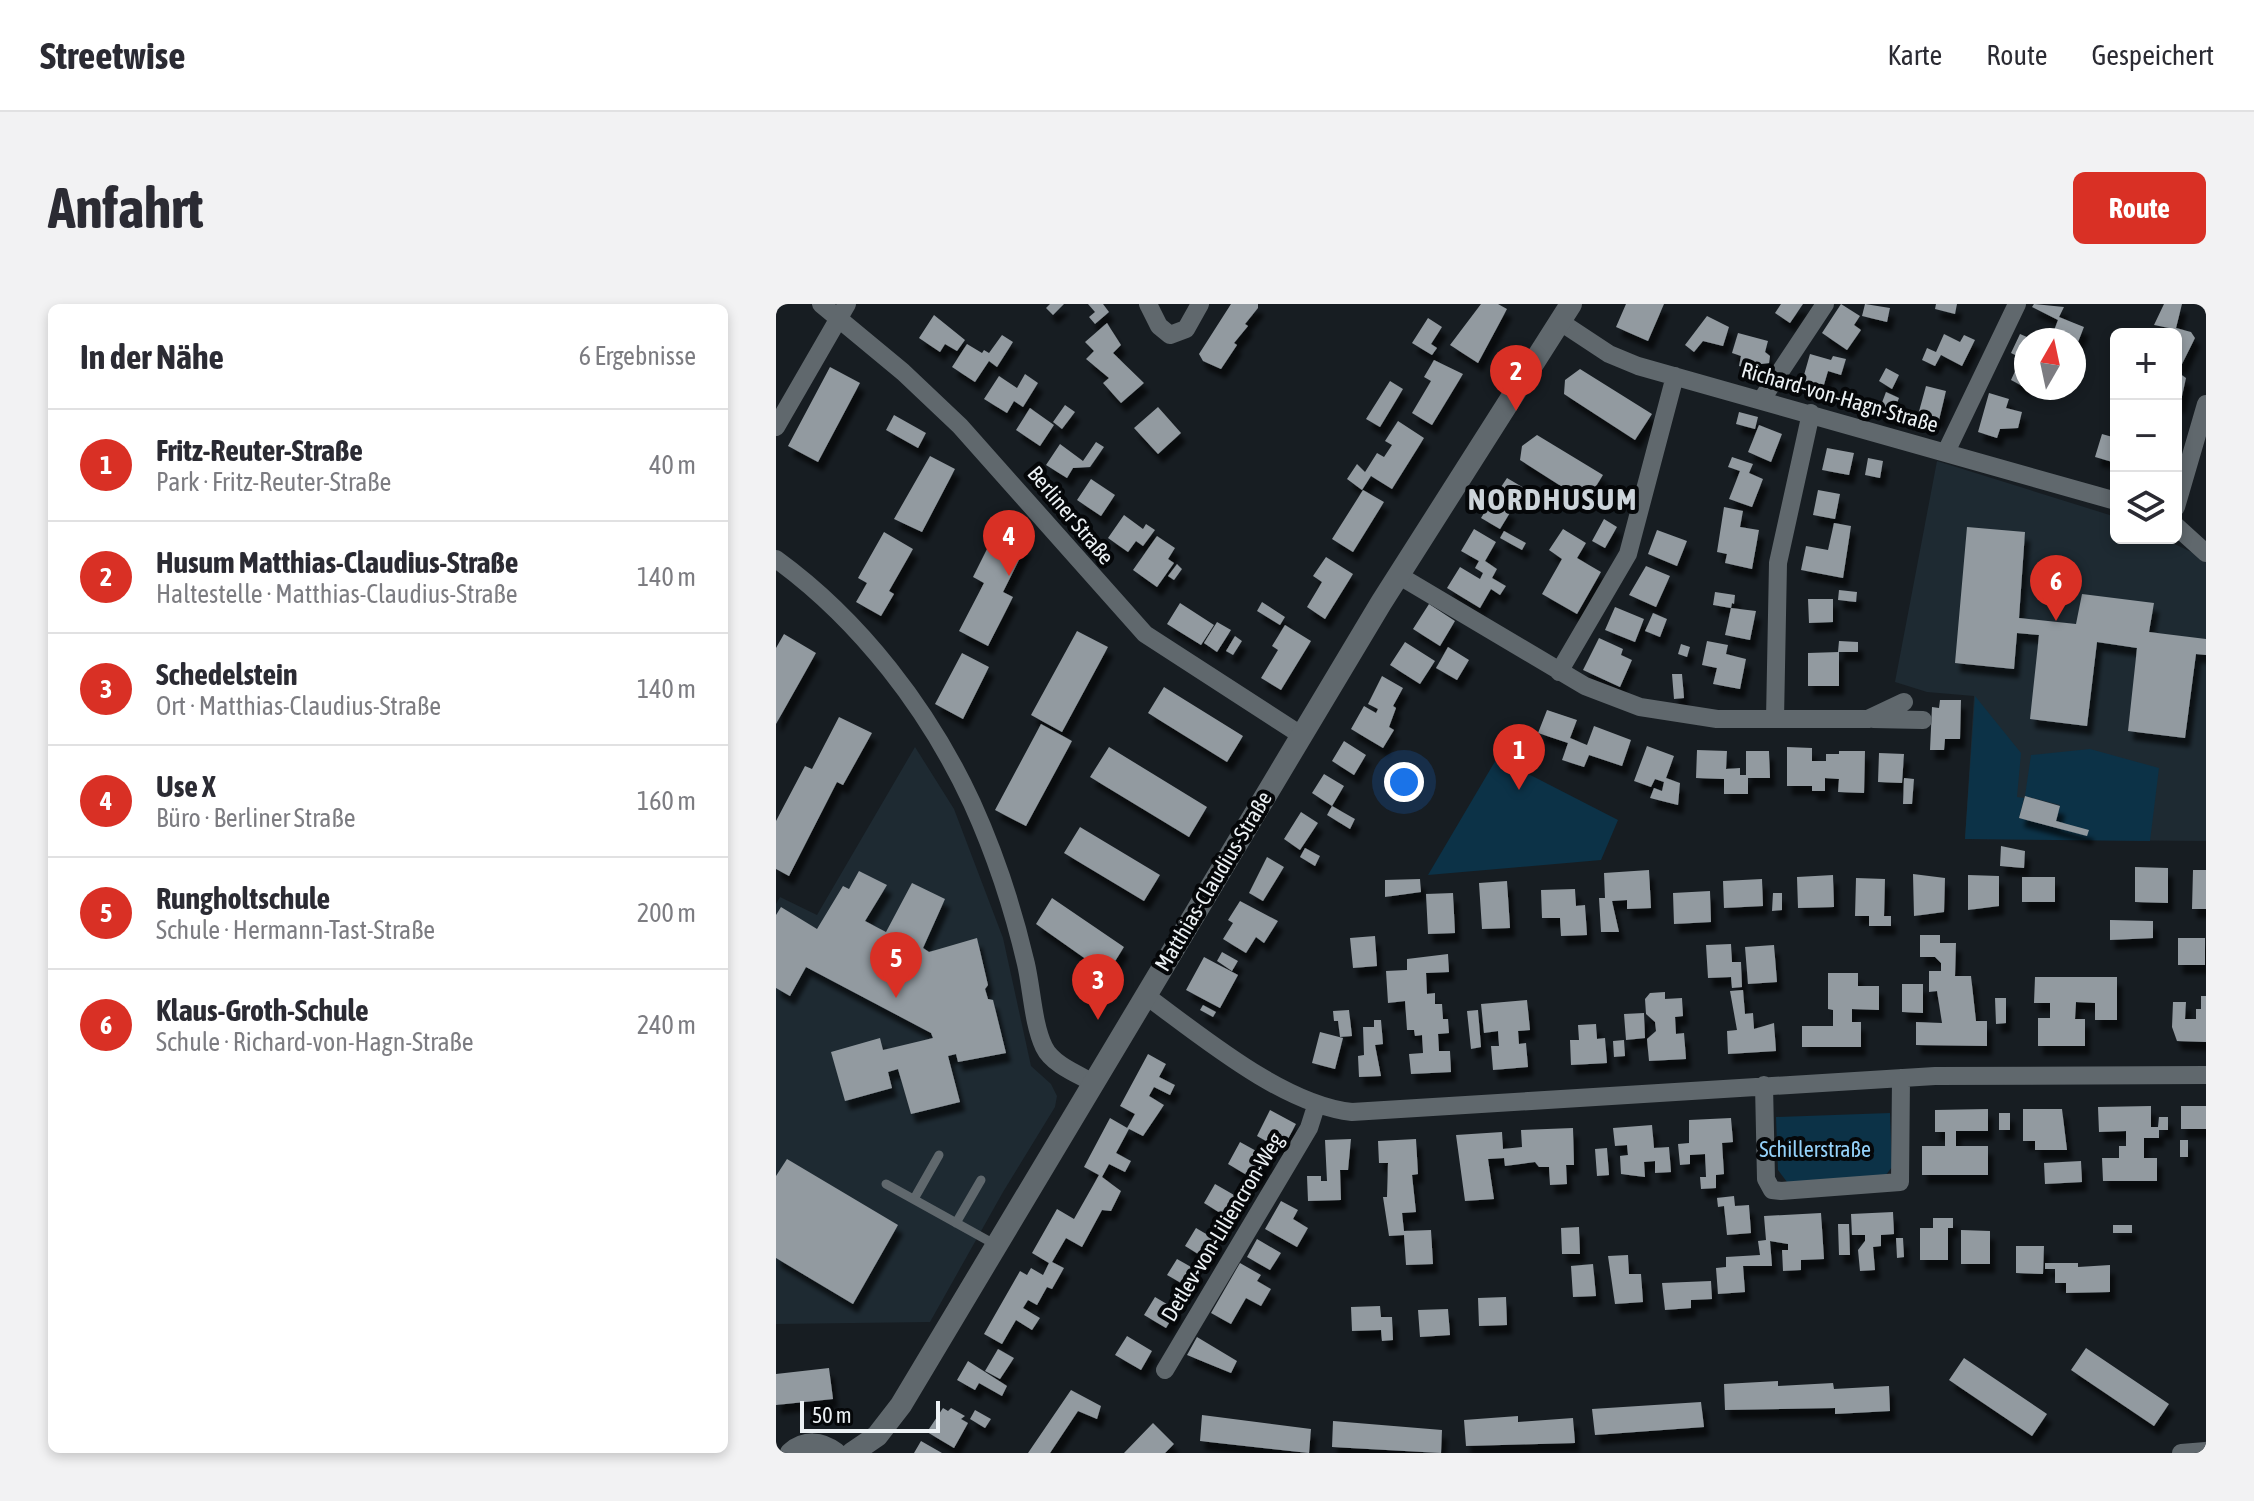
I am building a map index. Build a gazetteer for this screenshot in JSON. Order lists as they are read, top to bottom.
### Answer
{
  "streets": {
    "street": [
      "Richard-von-Hagn-Straße",
      "Berliner Straße",
      "Matthias-Claudius-Straße",
      "Detlev-von-Liliencron-Weg"
    ]
  },
  "crossings": [
    ["Richard-von-Hagn-Straße", "Matthias-Claudius-Straße"],
    ["Berliner Straße", "Matthias-Claudius-Straße"]
  ],
  "districts": ["NORDHUSUM"],
  "parks": ["Schillerstraße"],
  "scale_bar": "50 m",
  "north": "top",
  "page": {
    "header": "Streetwise",
    "nav": ["Karte", "Route", "Gespeichert"],
    "buttons": "Route",
    "title": "Anfahrt",
    "heading": ["In der Nähe", "6 Ergebnisse"],
    "map_buttons": ["+", "−"],
    "pins": [
      "2",
      "4",
      "6",
      "1",
      "5",
      "3"
    ],
    "list": [
      {
        "mark": "1",
        "name": "Fritz-Reuter-Straße",
        "note": "Park · Fritz-Reuter-Straße",
        "value": "40 m"
      },
      {
        "mark": "2",
        "name": "Husum Matthias-Claudius-Straße",
        "note": "Haltestelle · Matthias-Claudius-Straße",
        "value": "140 m"
      },
      {
        "mark": "3",
        "name": "Schedelstein",
        "note": "Ort · Matthias-Claudius-Straße",
        "value": "140 m"
      },
      {
        "mark": "4",
        "name": "Use X",
        "note": "Büro · Berliner Straße",
        "value": "160 m"
      },
      {
        "mark": "5",
        "name": "Rungholtschule",
        "note": "Schule · Hermann-Tast-Straße",
        "value": "200 m"
      },
      {
        "mark": "6",
        "name": "Klaus-Groth-Schule",
        "note": "Schule · Richard-von-Hagn-Straße",
        "value": "240 m"
      }
    ],
    "scale": "50 m"
  }
}
